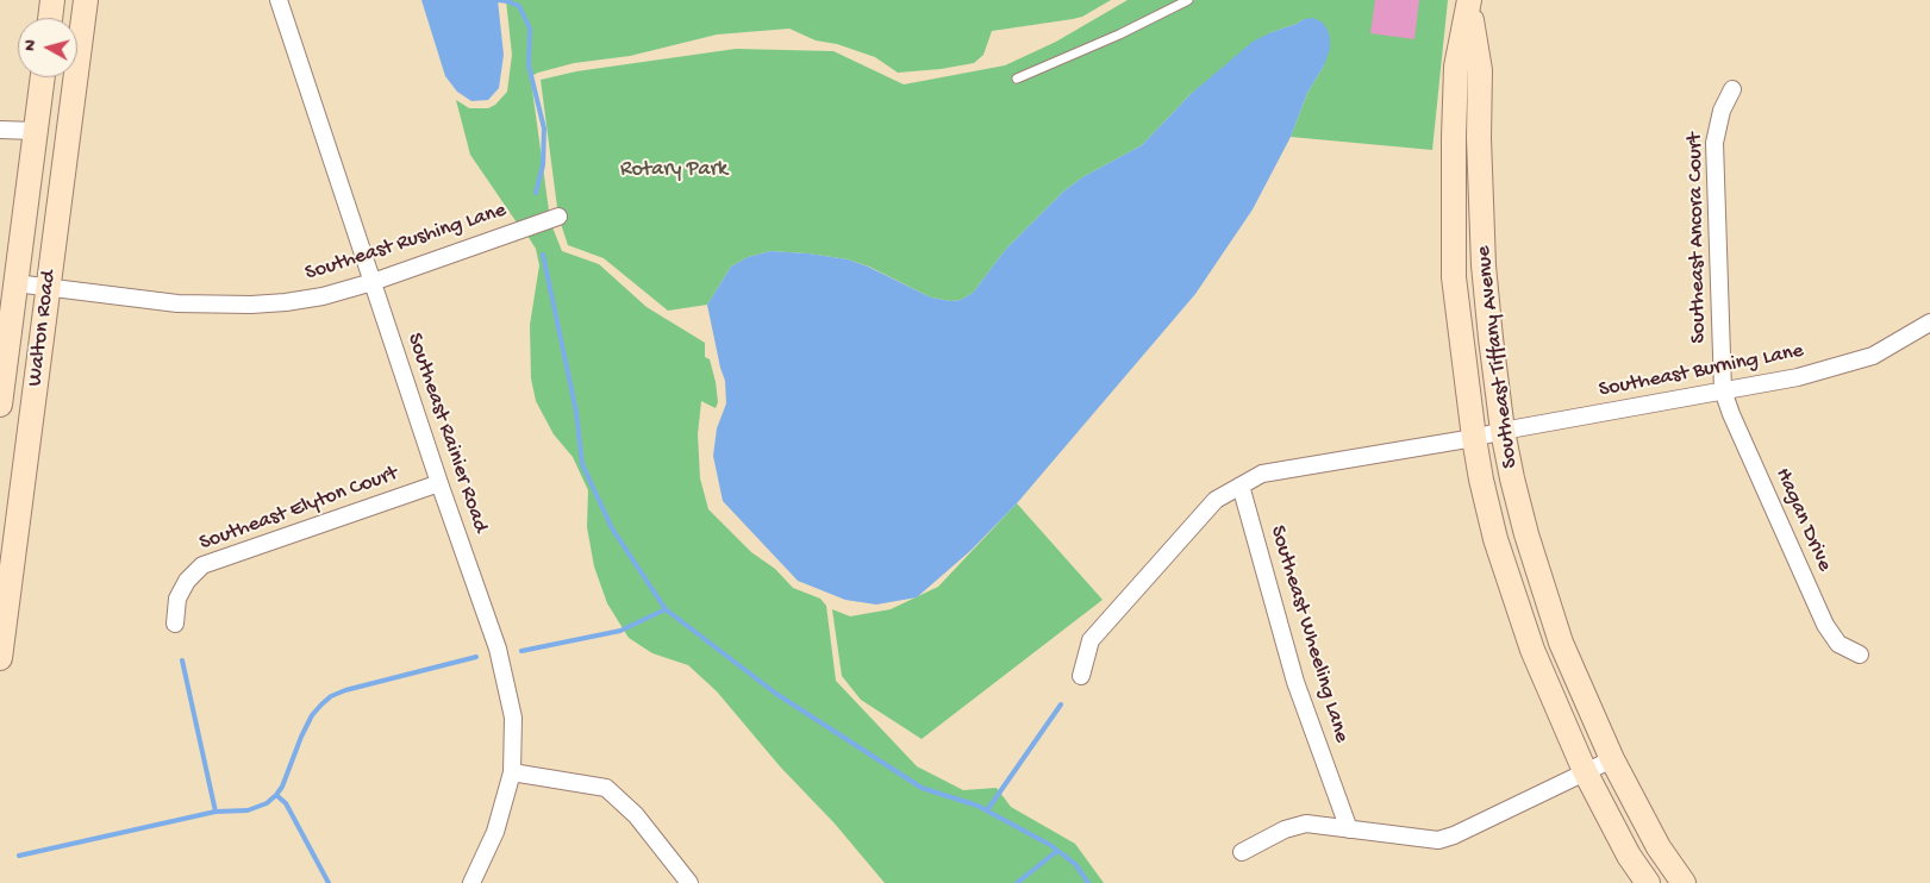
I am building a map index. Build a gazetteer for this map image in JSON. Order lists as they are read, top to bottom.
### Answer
{
  "streets": {
    "street": [
      "Southeast Ancora Court",
      "Southeast Rushing Lane",
      "Walton Road",
      "Southeast Tiffany Avenue",
      "Southeast Burning Lane",
      "Southeast Rainier Road",
      "Southeast Elyton Court",
      "Hagan Drive",
      "Southeast Wheeling Lane"
    ]
  },
  "crossings": [
    ["Southeast Ancora Court", "Southeast Burning Lane"],
    ["Southeast Ancora Court", "Hagan Drive"],
    ["Southeast Rushing Lane", "Walton Road"],
    ["Southeast Rushing Lane", "Southeast Rainier Road"],
    ["Southeast Tiffany Avenue", "Southeast Burning Lane"],
    ["Southeast Burning Lane", "Hagan Drive"],
    ["Southeast Burning Lane", "Southeast Wheeling Lane"],
    ["Southeast Rainier Road", "Southeast Elyton Court"]
  ],
  "parks": ["Rotary Park"],
  "north": "left"
}
